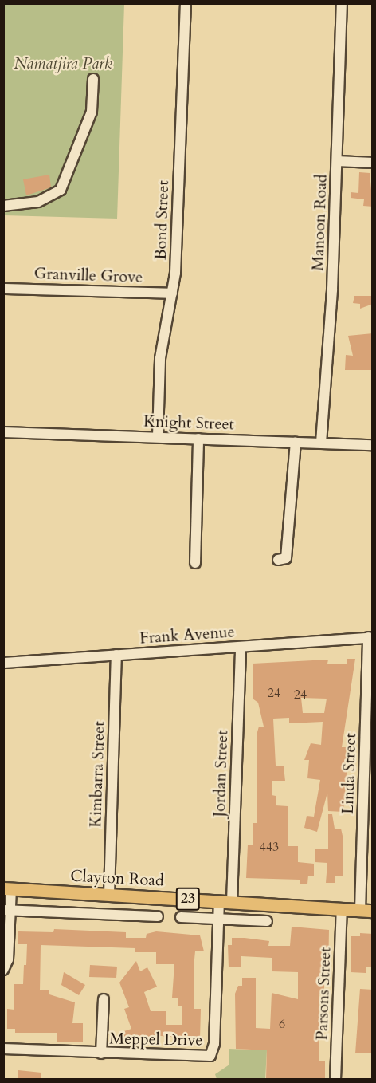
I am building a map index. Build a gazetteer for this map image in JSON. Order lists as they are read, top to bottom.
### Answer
{
  "streets": {
    "main road": ["Clayton Road", "23"],
    "street": [
      "Bond Street",
      "Manoon Road",
      "Granville Grove",
      "Knight Street",
      "Frank Avenue",
      "Jordan Street",
      "Linda Street",
      "Kimbarra Street",
      "Parsons Street",
      "Meppel Drive"
    ]
  },
  "crossings": [
    ["Bond Street", "Granville Grove"],
    ["Bond Street", "Knight Street"],
    ["Manoon Road", "Knight Street"],
    ["Frank Avenue", "Jordan Street"],
    ["Frank Avenue", "Linda Street"],
    ["Frank Avenue", "Kimbarra Street"],
    ["Jordan Street", "Clayton Road"],
    ["Linda Street", "Clayton Road"],
    ["Kimbarra Street", "Clayton Road"],
    ["Clayton Road", "Parsons Street"],
    ["Clayton Road", "Meppel Drive"]
  ],
  "parks": ["Namatjira Park"],
  "house_numbers": [
    "24",
    "24",
    "443",
    "6"
  ]
}
